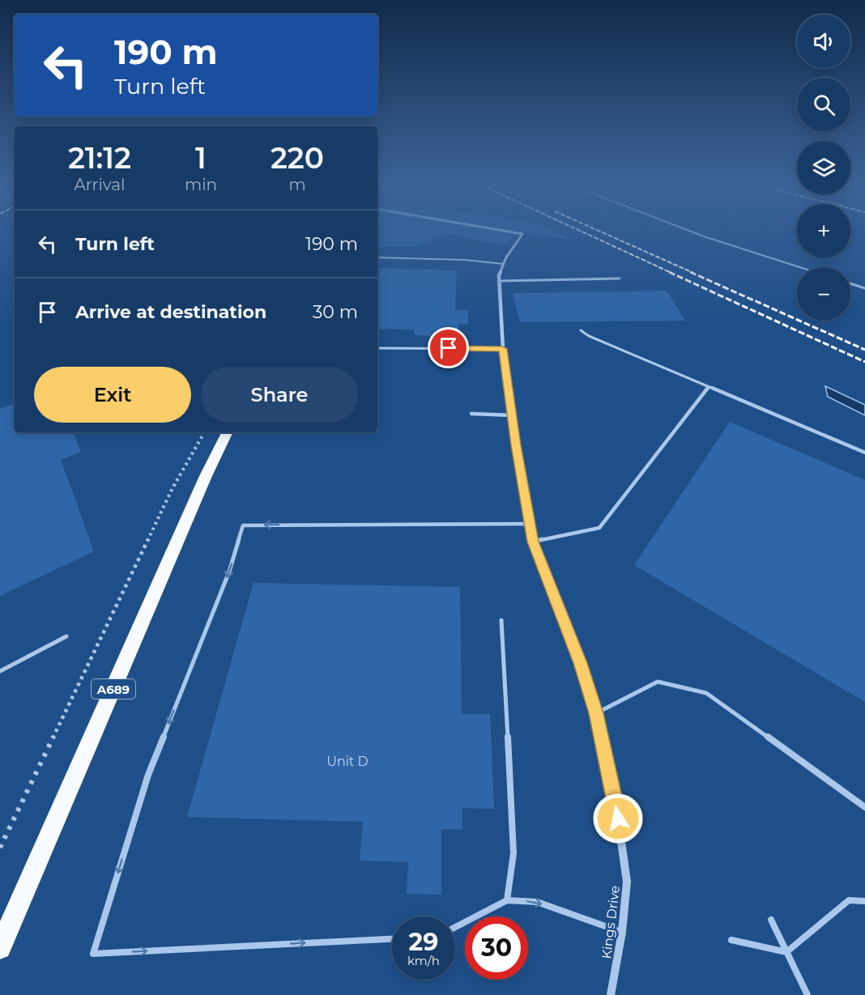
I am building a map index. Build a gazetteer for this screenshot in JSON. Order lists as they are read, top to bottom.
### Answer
{
  "streets": {
    "highway": ["A689"],
    "street": ["Kings Drive"]
  },
  "house_numbers": ["Unit D"],
  "page": {
    "map_buttons": ["+", "−"],
    "turn": ["190 m", "Turn left"],
    "eta": [
      "21:12",
      "Arrival",
      "1",
      "min",
      "220",
      "m"
    ],
    "list": [
      {
        "name": "Turn left",
        "value": "190 m"
      },
      {
        "name": "Arrive at destination",
        "value": "30 m"
      }
    ],
    "buttons": ["Exit", "Share"],
    "speed": "29 km/h",
    "limit": "30"
  }
}
